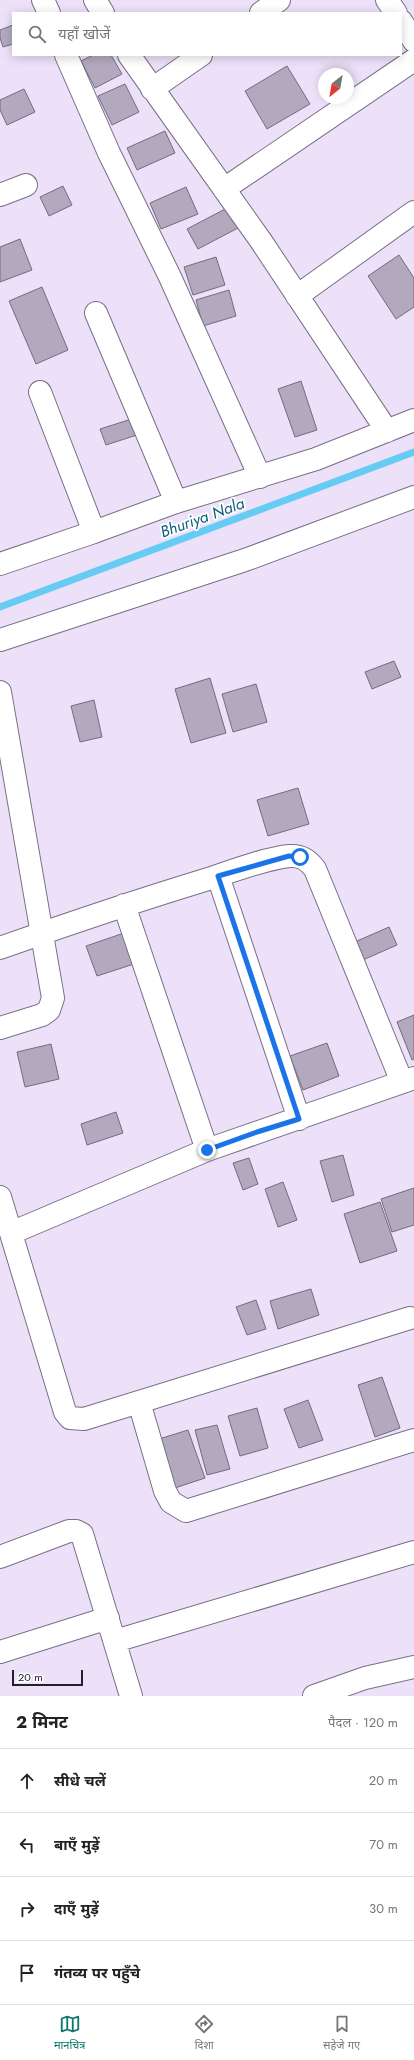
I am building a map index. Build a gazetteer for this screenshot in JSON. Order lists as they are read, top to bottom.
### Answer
{
  "water": ["Bhuriya Nala"],
  "scale_bar": "20 m",
  "north": "bottom left",
  "page": {
    "search": "यहाँ खोजें",
    "scale": "20 m",
    "heading": ["2 मिनट", "पैदल · 120 m"],
    "list": [
      ["सीधे चलें", "20 m"],
      ["बाएँ मुड़ें", "70 m"],
      ["दाएँ मुड़ें", "30 m"],
      "गंतव्य पर पहुँचे"
    ],
    "nav": ["मानचित्र", "दिशा", "सहेजे गए"]
  }
}
